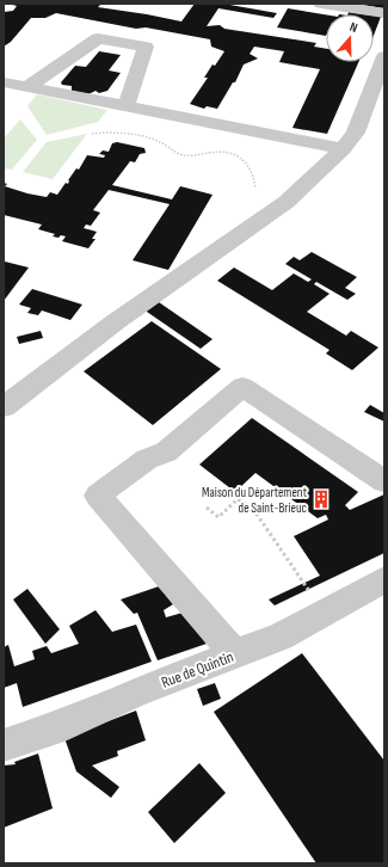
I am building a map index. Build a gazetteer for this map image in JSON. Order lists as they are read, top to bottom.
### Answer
{
  "streets": {
    "street": ["Rue de Quintin"]
  },
  "places": {
    "building": ["Maison du Département de Saint-Brieuc"]
  },
  "north": "top"
}
